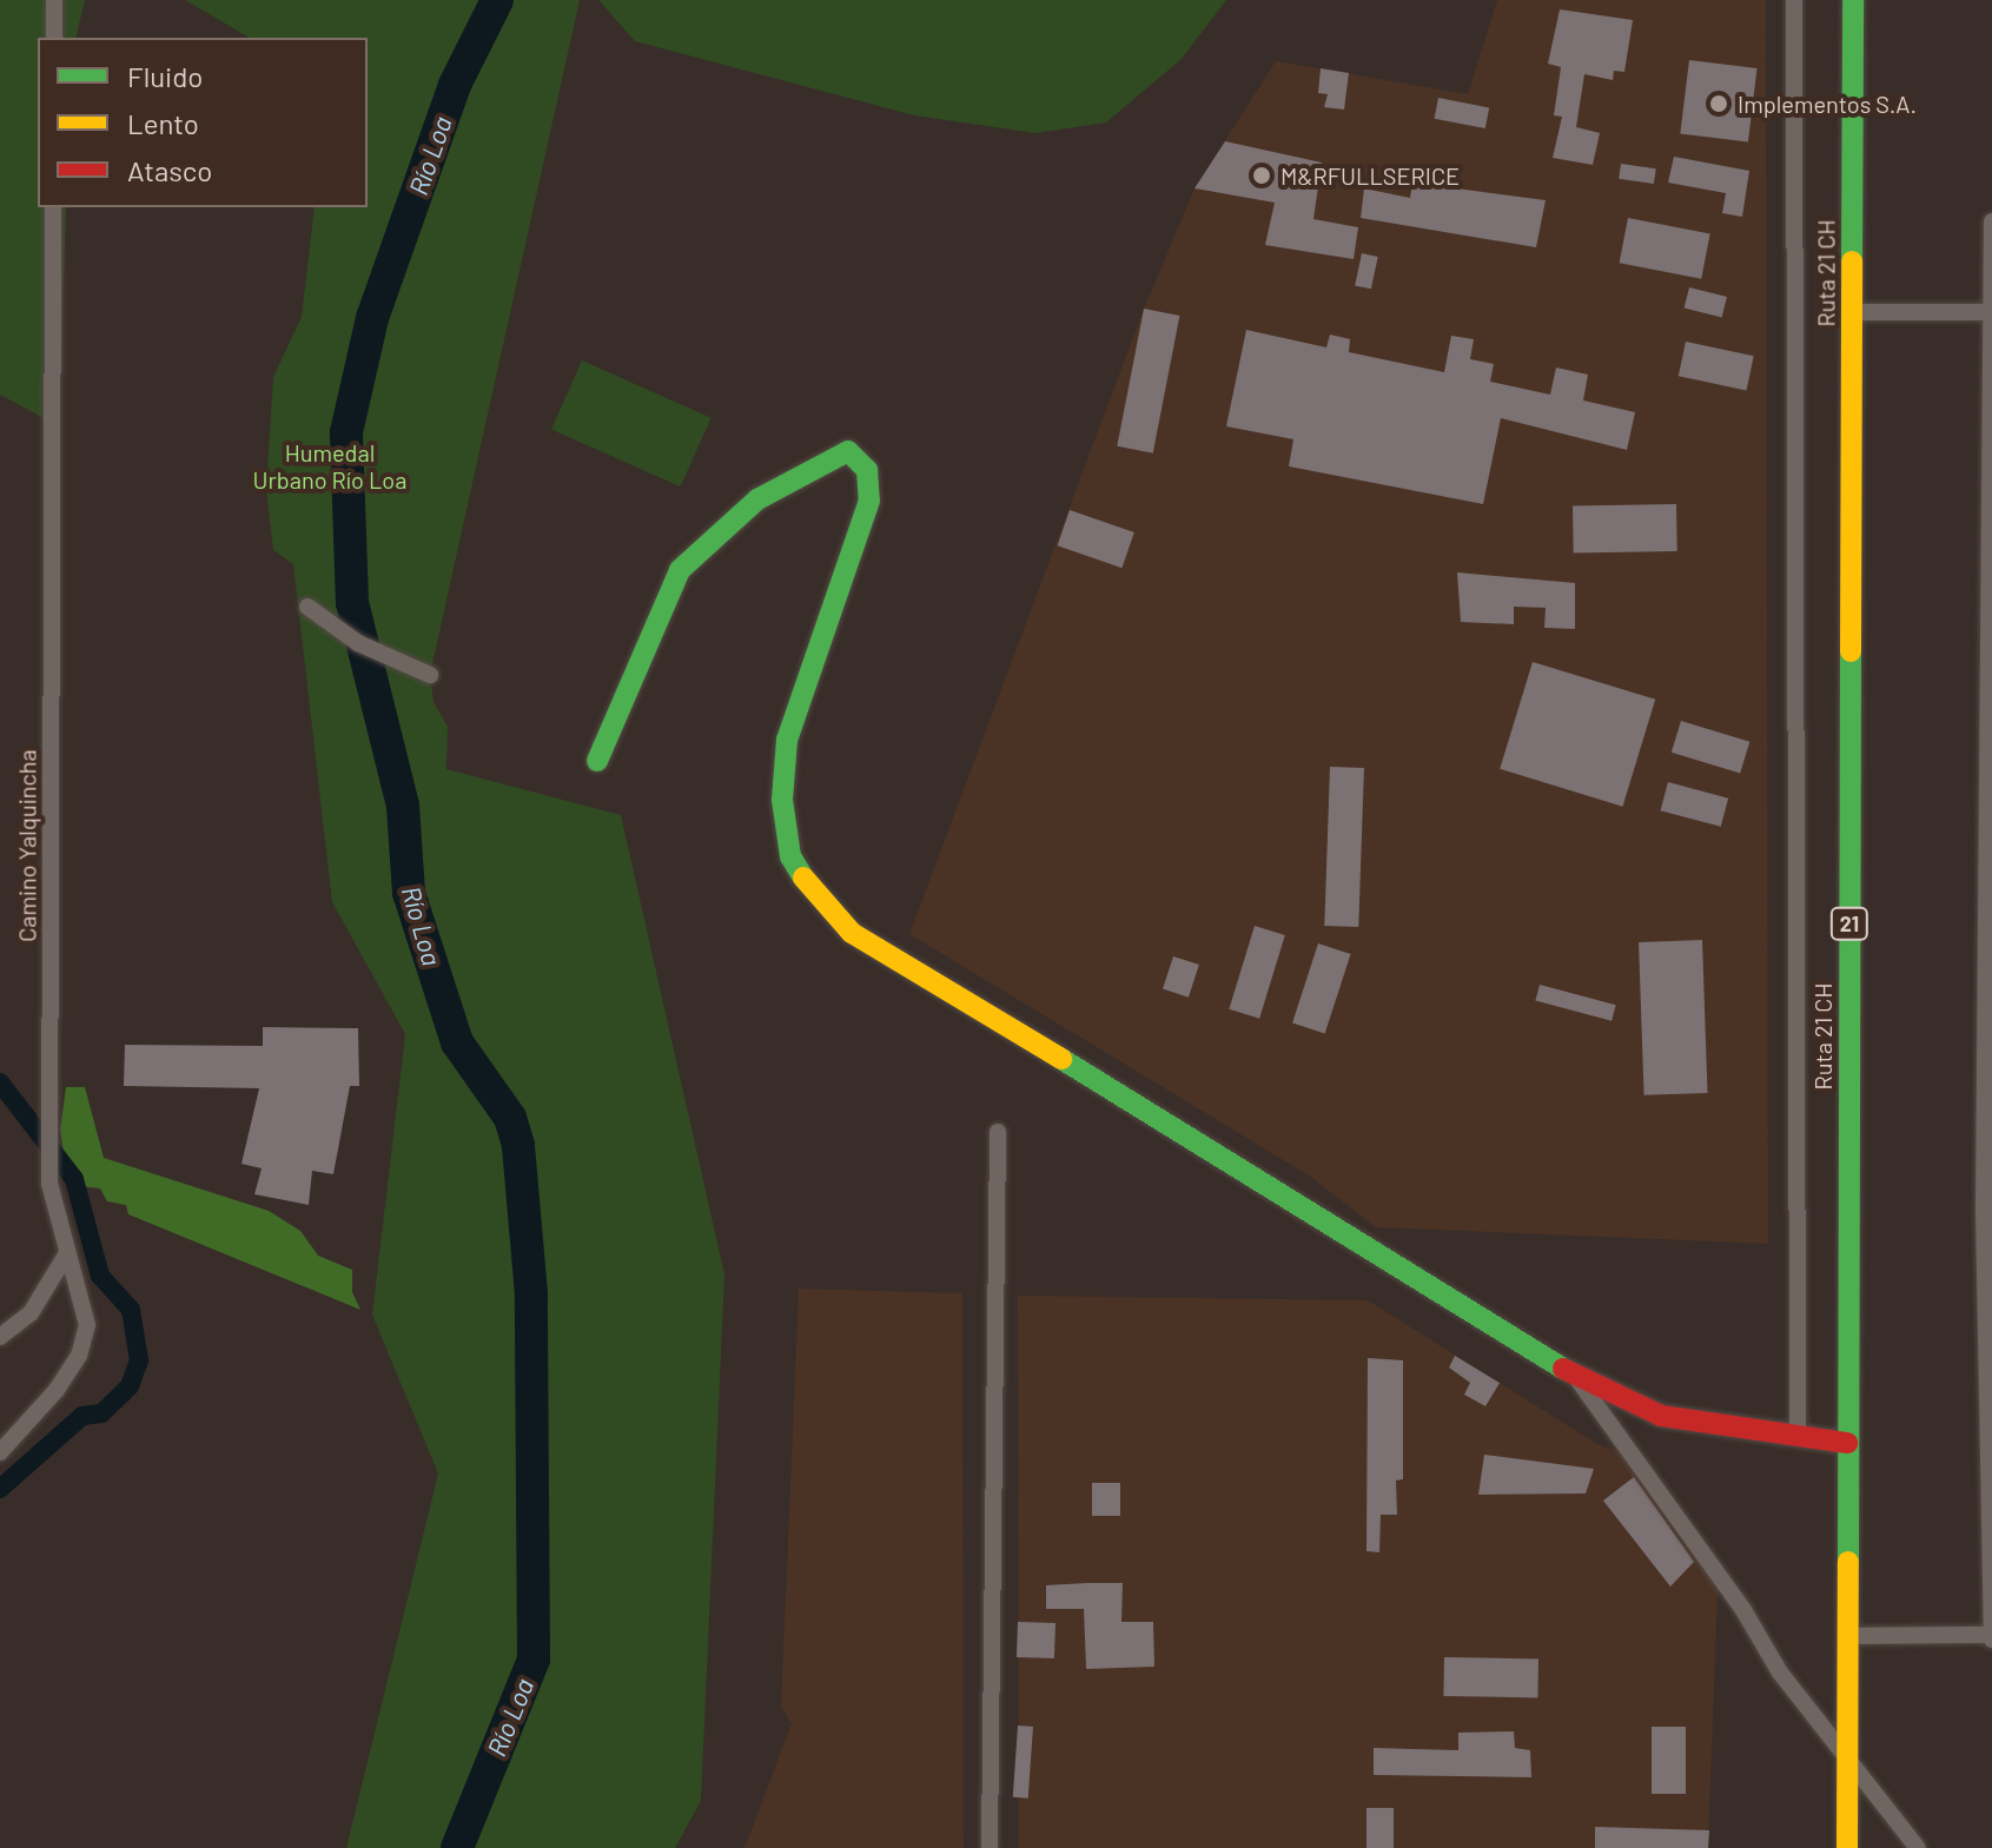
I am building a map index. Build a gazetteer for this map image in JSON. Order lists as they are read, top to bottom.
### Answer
{
  "streets": {
    "main road": ["Ruta 21 CH", "21"],
    "street": ["Camino Yalquincha"]
  },
  "water": ["Río Loa"],
  "parks": ["Humedal Urbano Río Loa"],
  "places": ["Implementos S.A.", "M&RFULLSERICE"],
  "legend": ["Fluido", "Lento", "Atasco"]
}
